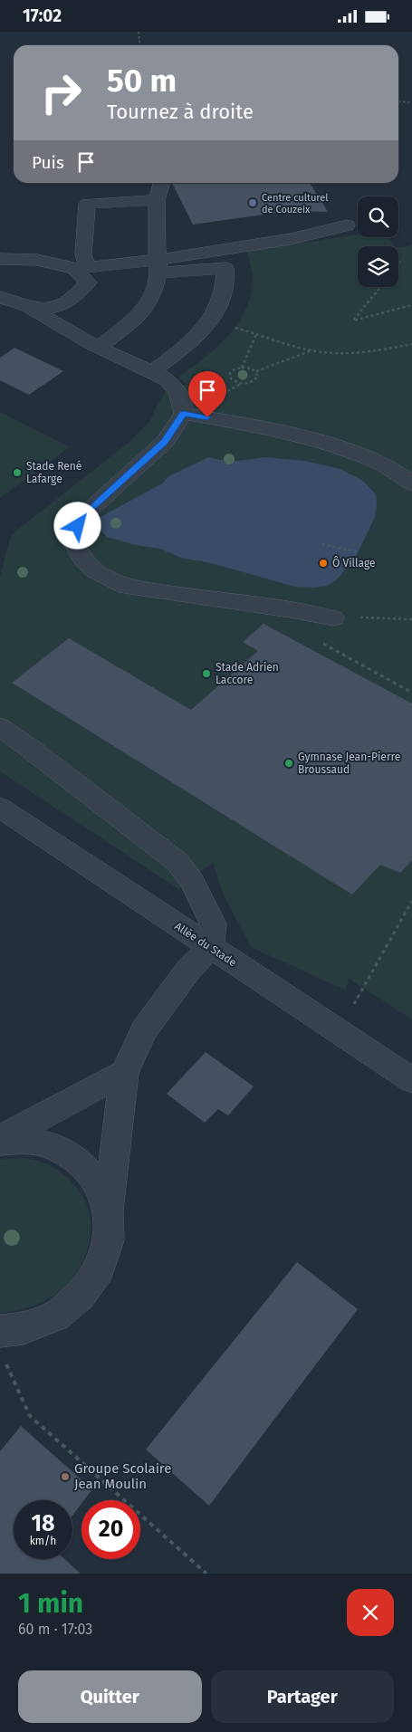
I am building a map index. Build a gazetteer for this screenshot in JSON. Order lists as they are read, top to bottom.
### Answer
{
  "streets": {
    "street": ["Allée du Stade"]
  },
  "places": [
    "Centre culturel de Couzeix",
    "Stade René Lafarge",
    "Ô Village",
    "Stade Adrien Laccore",
    "Gymnase Jean-Pierre Broussaud",
    "Groupe Scolaire Jean Moulin"
  ],
  "page": {
    "status": "17:02",
    "turn": ["50 m", "Tournez à droite"],
    "then": "Puis",
    "speed": "18 km/h",
    "limit": "20",
    "heading": ["1 min", "60 m · 17:03"],
    "buttons": ["Quitter", "Partager"]
  }
}
